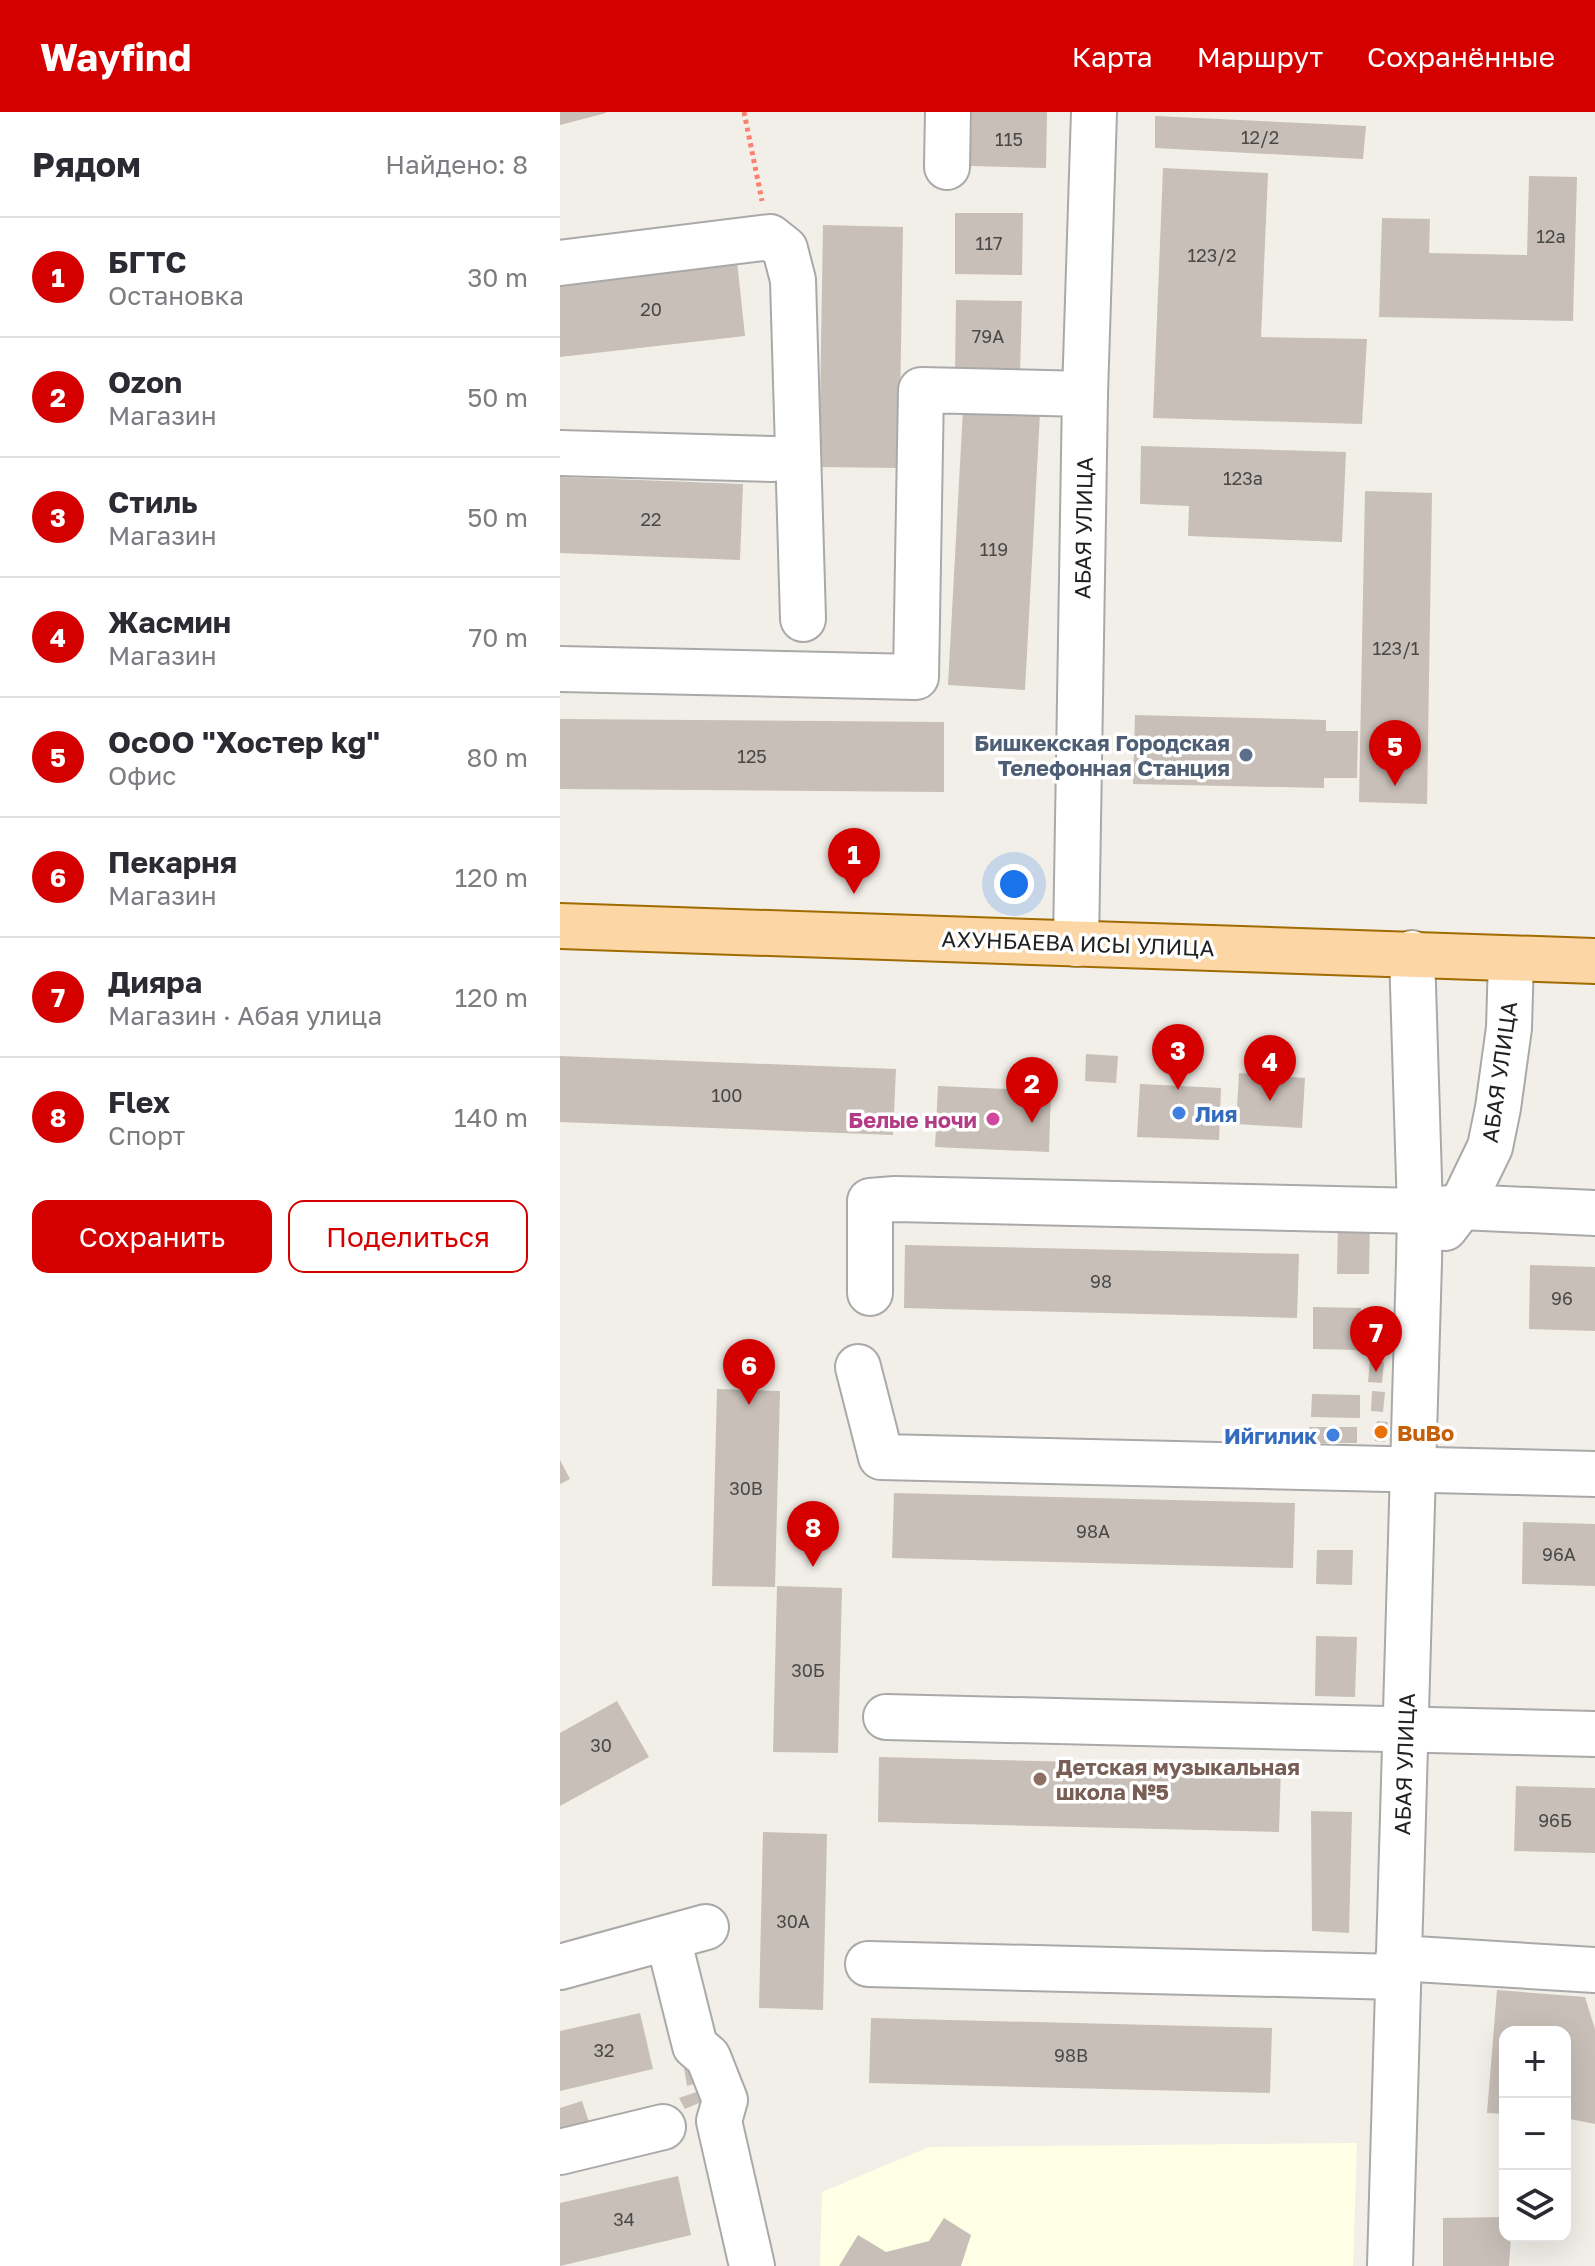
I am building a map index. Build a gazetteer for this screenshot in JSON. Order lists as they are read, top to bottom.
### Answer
{
  "streets": {
    "main road": ["АХУНБАЕВА ИСЫ УЛИЦА"],
    "street": ["АБАЯ УЛИЦА"]
  },
  "crossings": [
    ["АБАЯ УЛИЦА", "АХУНБАЕВА ИСЫ УЛИЦА"]
  ],
  "places": [
    "Бишкекская Городская Телефонная Станция",
    "Лия",
    "Белые ночи",
    "BuBo",
    "Ийгилик",
    "Детская музыкальная школа №5"
  ],
  "house_numbers": [
    "12/2",
    "115",
    "12a",
    "117",
    "123/2",
    "20",
    "79А",
    "123а",
    "22",
    "119",
    "123/1",
    "125",
    "100",
    "98",
    "96",
    "30В",
    "98А",
    "96А",
    "30Б",
    "30",
    "96Б",
    "30А",
    "32",
    "98В",
    "34"
  ],
  "page": {
    "header": "Wayfind",
    "nav": ["Карта", "Маршрут", "Сохранённые"],
    "heading": ["Рядом", "Найдено: 8"],
    "list": [
      {
        "mark": "1",
        "name": "БГТС",
        "note": "Остановка",
        "value": "30 m"
      },
      {
        "mark": "2",
        "name": "Ozon",
        "note": "Магазин",
        "value": "50 m"
      },
      {
        "mark": "3",
        "name": "Стиль",
        "note": "Магазин",
        "value": "50 m"
      },
      {
        "mark": "4",
        "name": "Жасмин",
        "note": "Магазин",
        "value": "70 m"
      },
      {
        "mark": "5",
        "name": "ОсОО \"Хостер kg\"",
        "note": "Офис",
        "value": "80 m"
      },
      {
        "mark": "6",
        "name": "Пекарня",
        "note": "Магазин",
        "value": "120 m"
      },
      {
        "mark": "7",
        "name": "Дияра",
        "note": "Магазин · Абая улица",
        "value": "120 m"
      },
      {
        "mark": "8",
        "name": "Flex",
        "note": "Спорт",
        "value": "140 m"
      }
    ],
    "pins": [
      "5",
      "1",
      "3",
      "4",
      "2",
      "7",
      "6",
      "8"
    ],
    "buttons": ["Сохранить", "Поделиться"],
    "map_buttons": ["+", "−"]
  }
}
